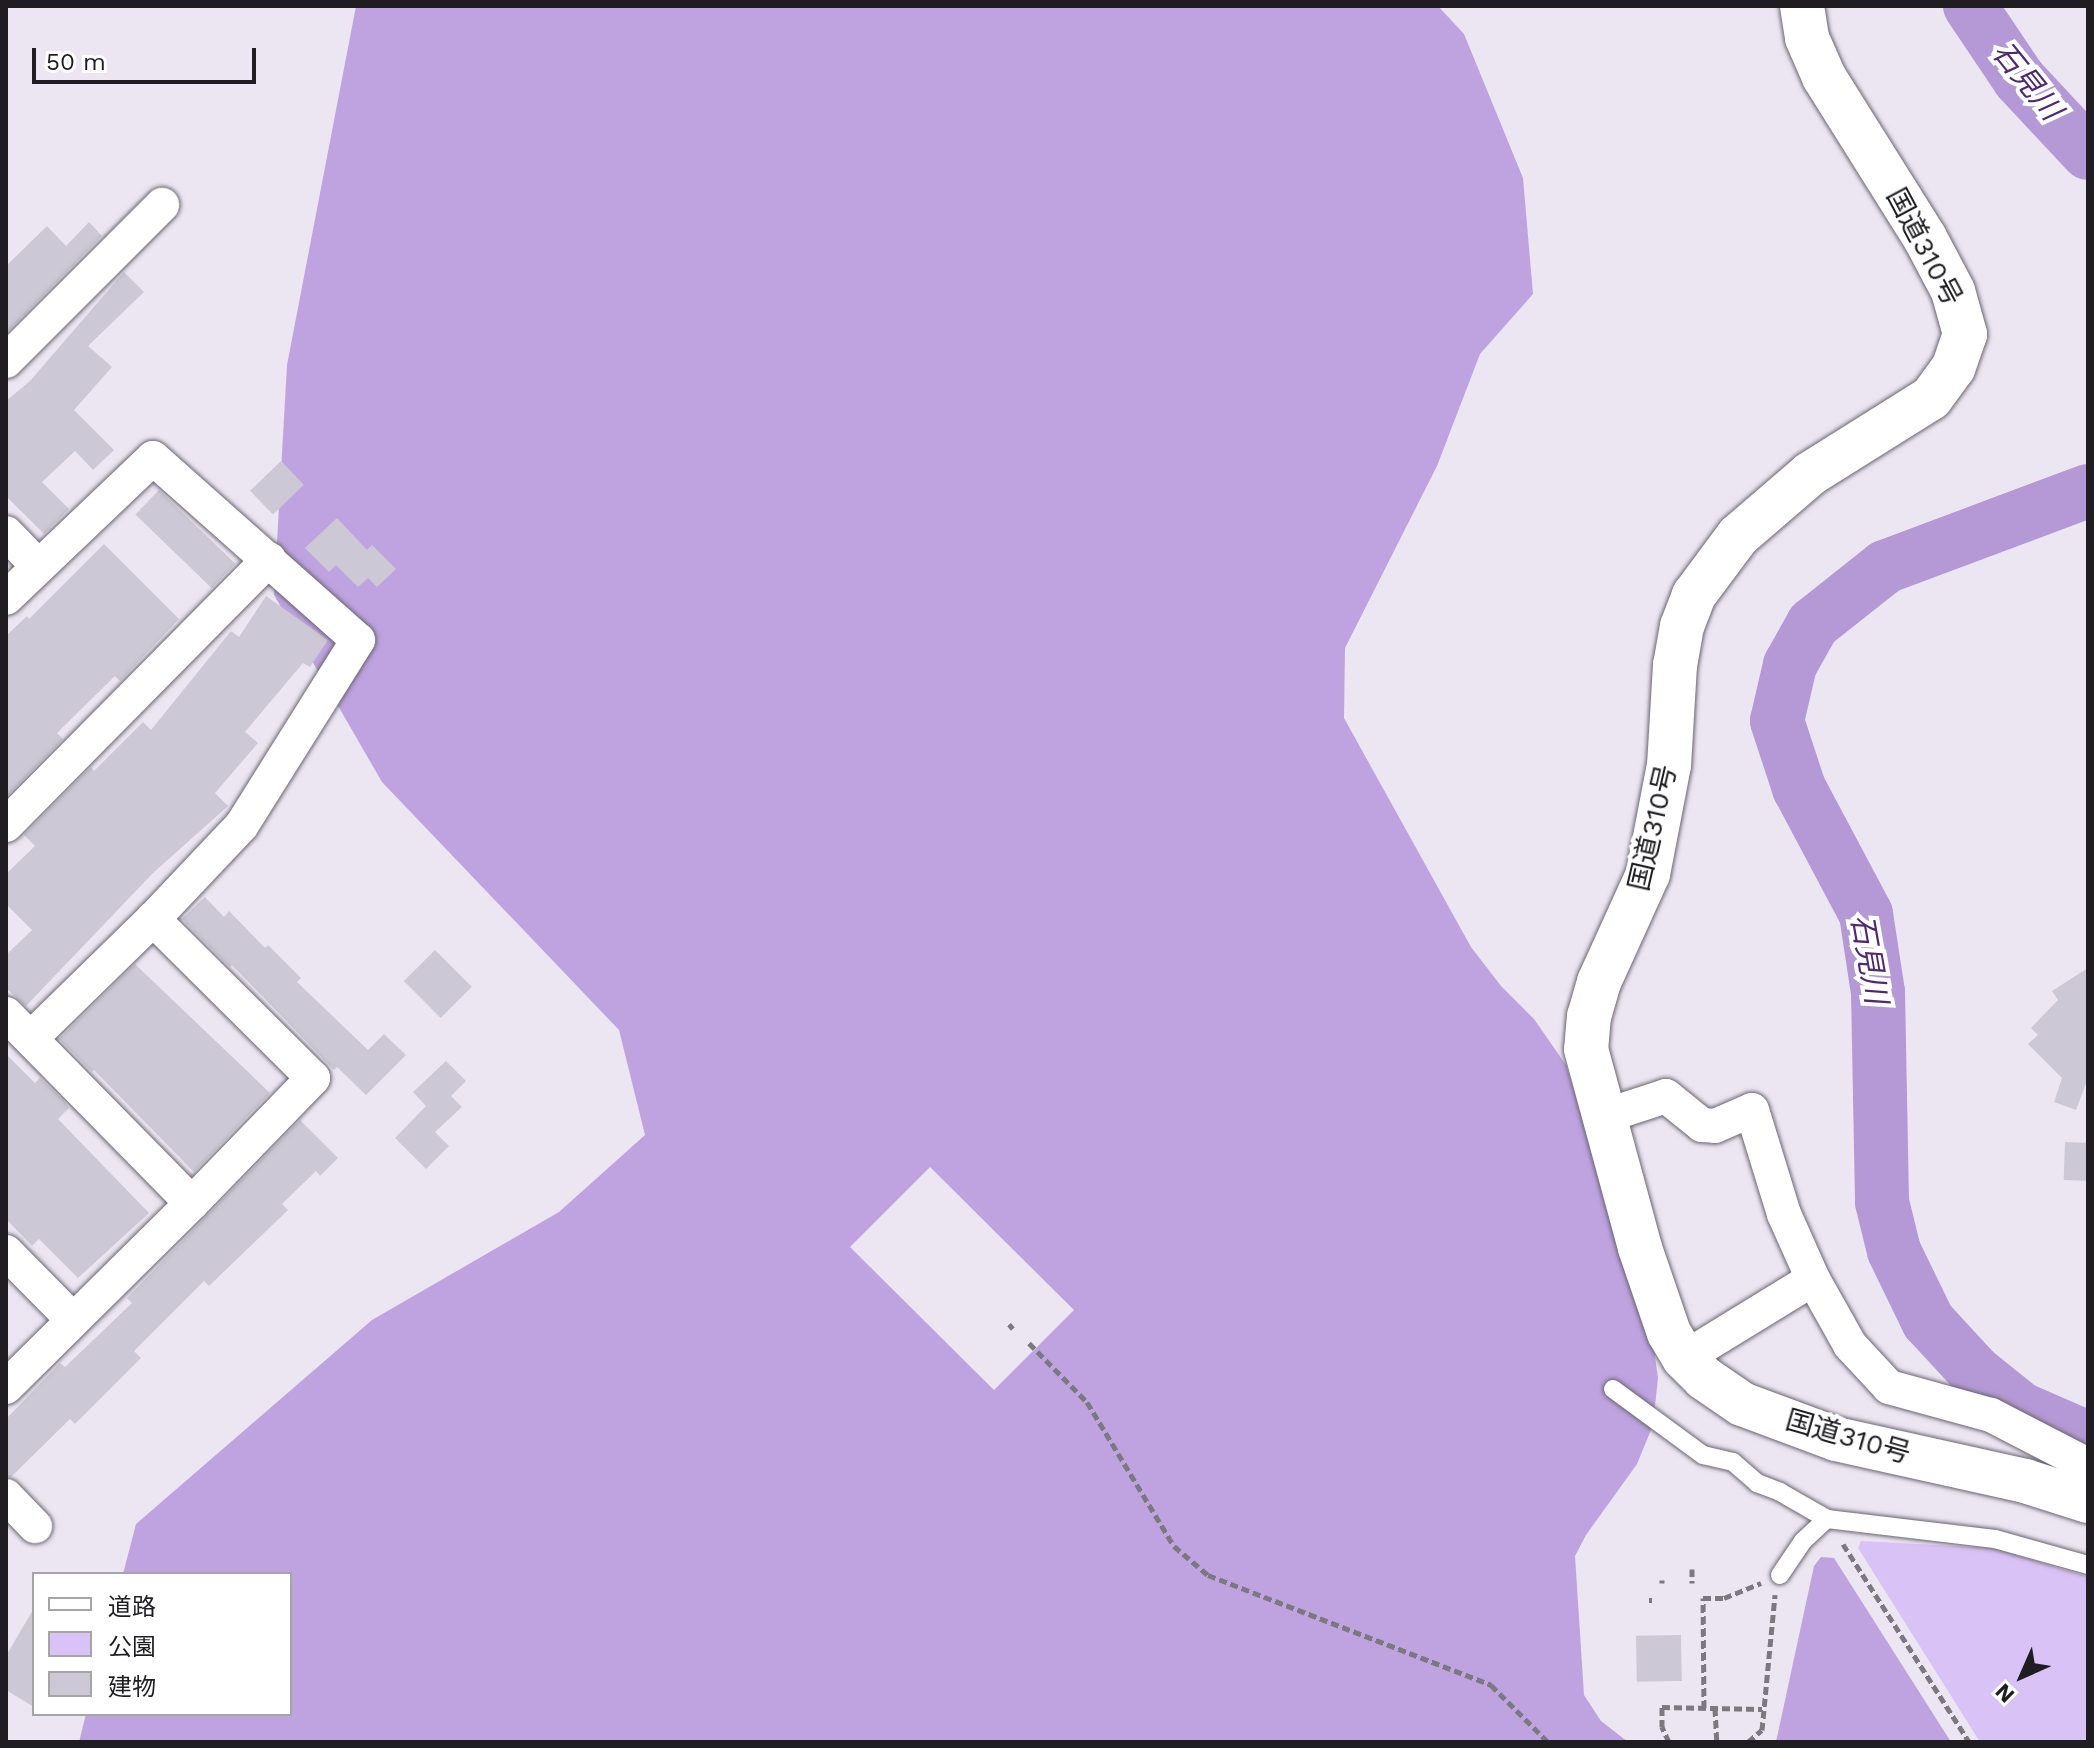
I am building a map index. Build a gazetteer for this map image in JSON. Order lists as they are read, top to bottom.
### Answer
{
  "streets": {
    "highway": ["国道310号"]
  },
  "water": ["石見川"],
  "legend": ["道路", "公園", "建物"],
  "scale_bar": "50 m",
  "north": "bottom left"
}
